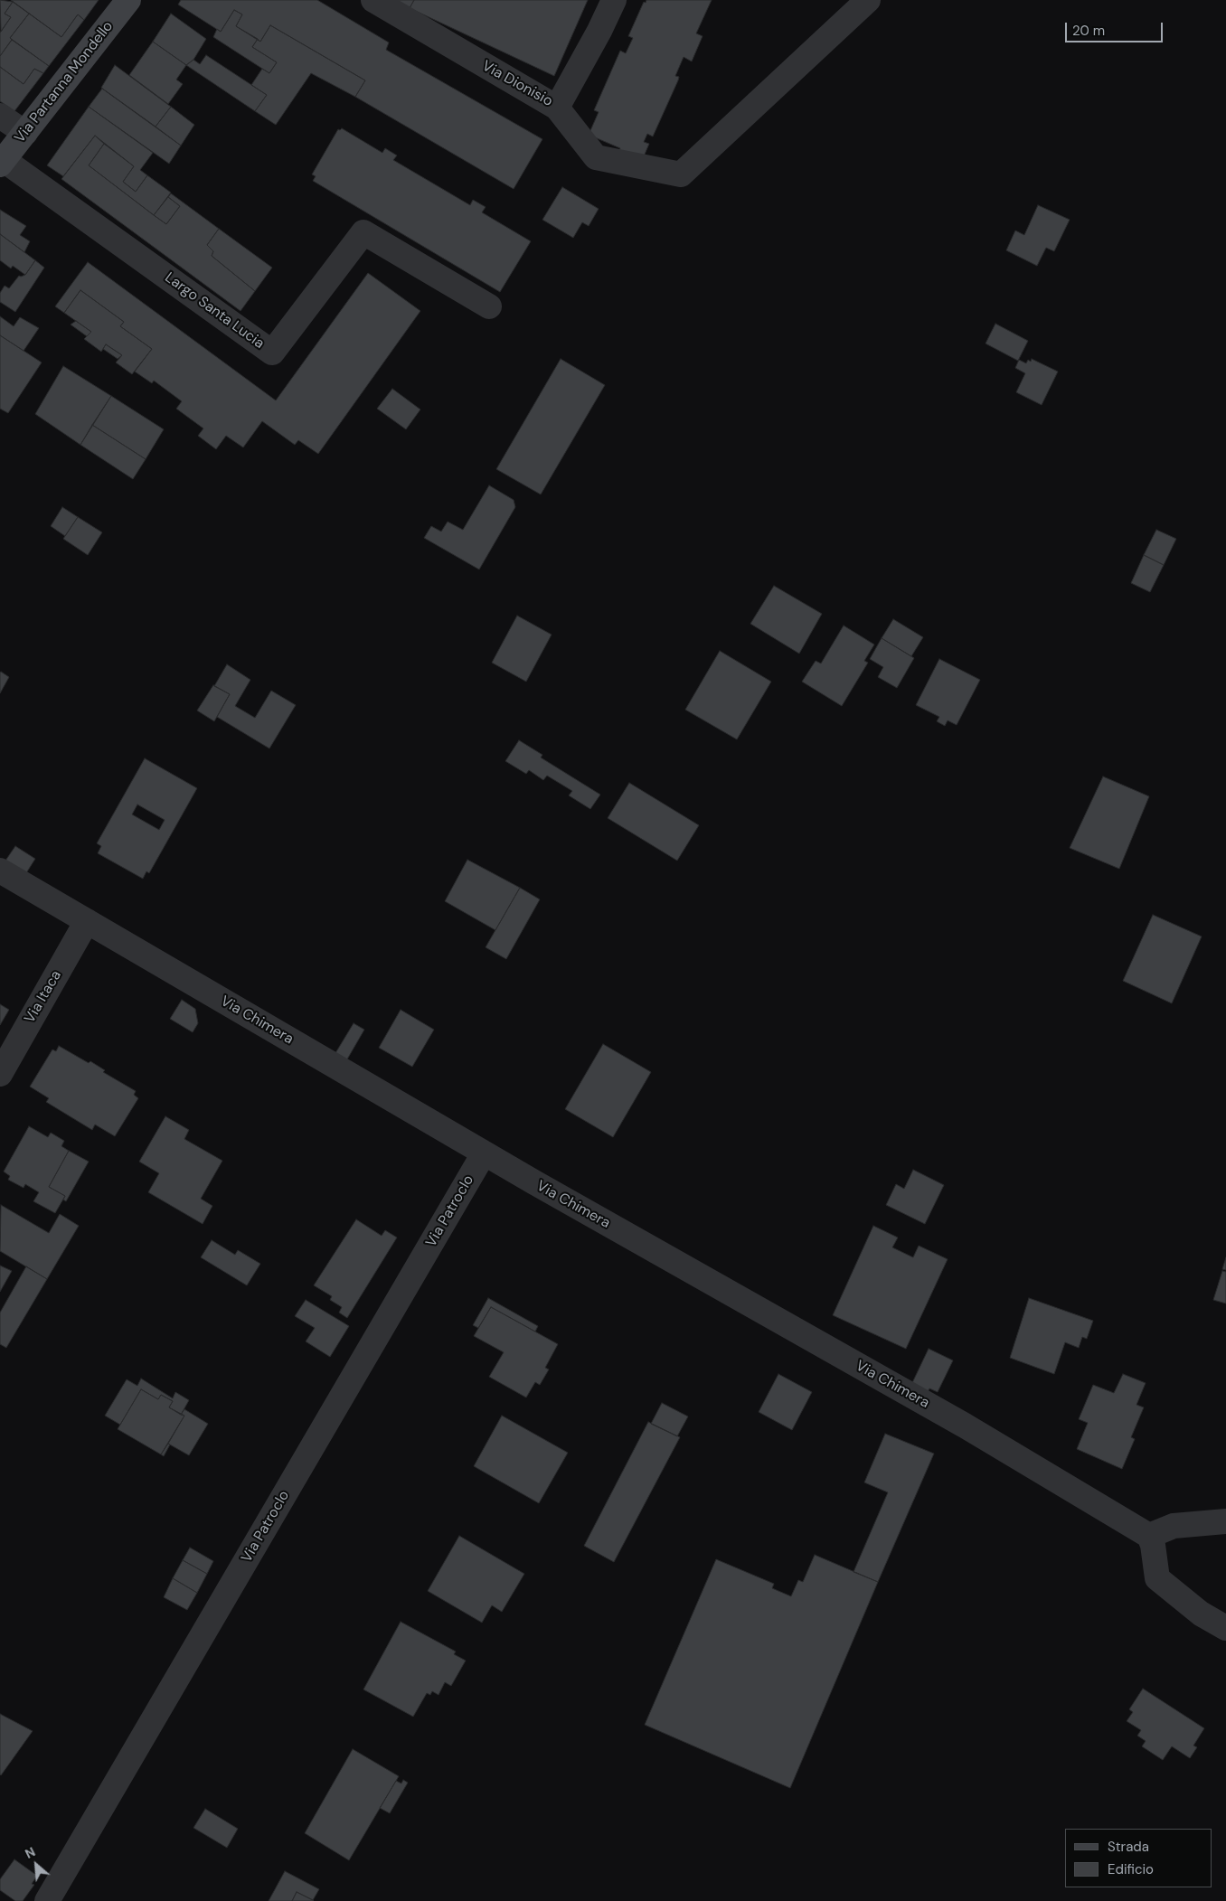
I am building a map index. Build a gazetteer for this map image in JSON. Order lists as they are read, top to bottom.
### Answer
{
  "streets": {
    "main road": ["Via Partanna Mondello"],
    "street": [
      "Via Dionisio",
      "Largo Santa Lucia",
      "Via Itaca",
      "Via Chimera",
      "Via Patroclo"
    ]
  },
  "crossings": [
    ["Via Partanna Mondello", "Largo Santa Lucia"],
    ["Via Itaca", "Via Chimera"],
    ["Via Chimera", "Via Patroclo"]
  ],
  "legend": ["Strada", "Edificio"],
  "scale_bar": "20 m",
  "north": "top left"
}
